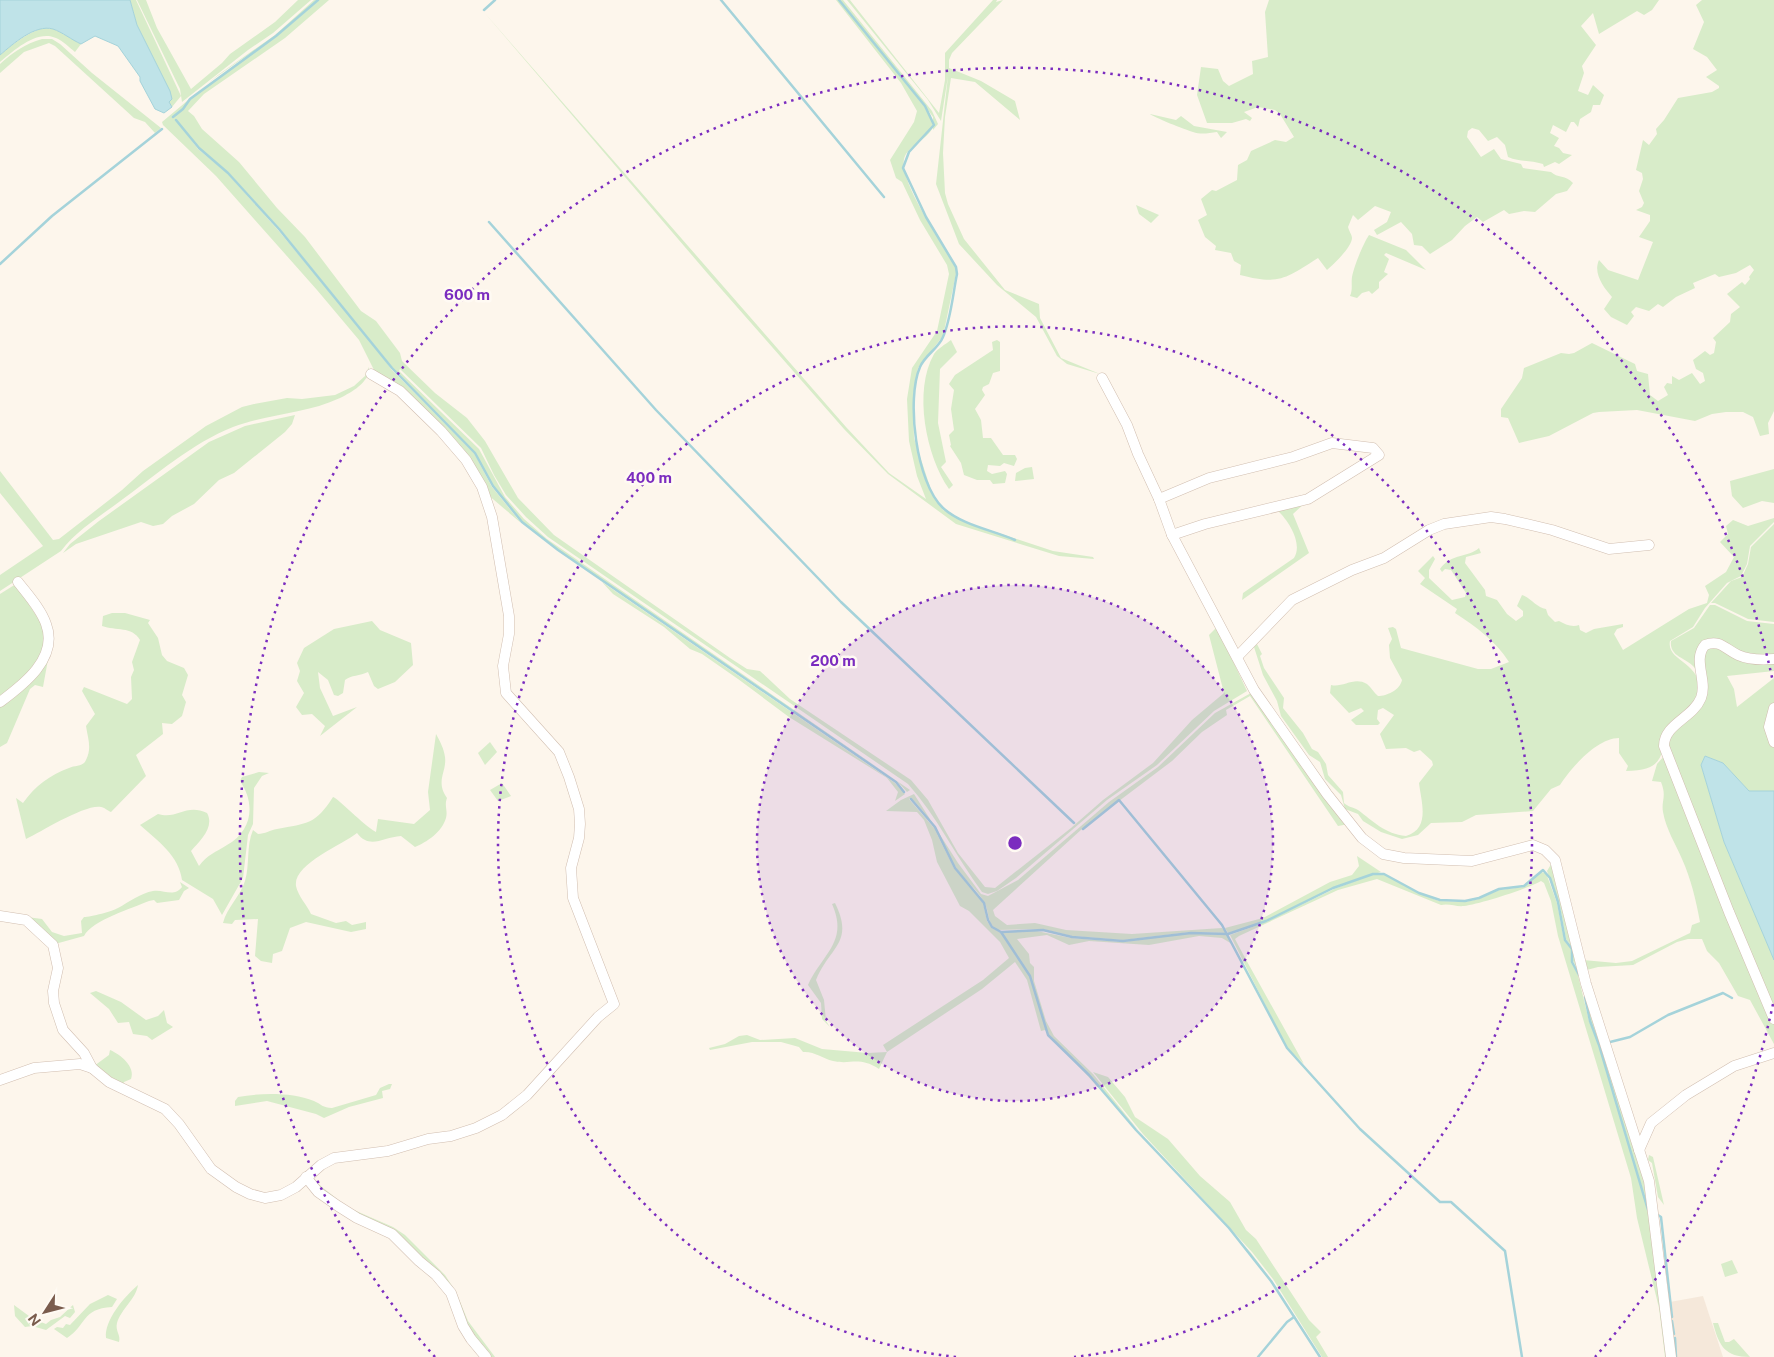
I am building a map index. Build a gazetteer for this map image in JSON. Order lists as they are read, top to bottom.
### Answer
{
  "north": "bottom left",
  "rings": ["600 m", "400 m", "200 m"]
}
